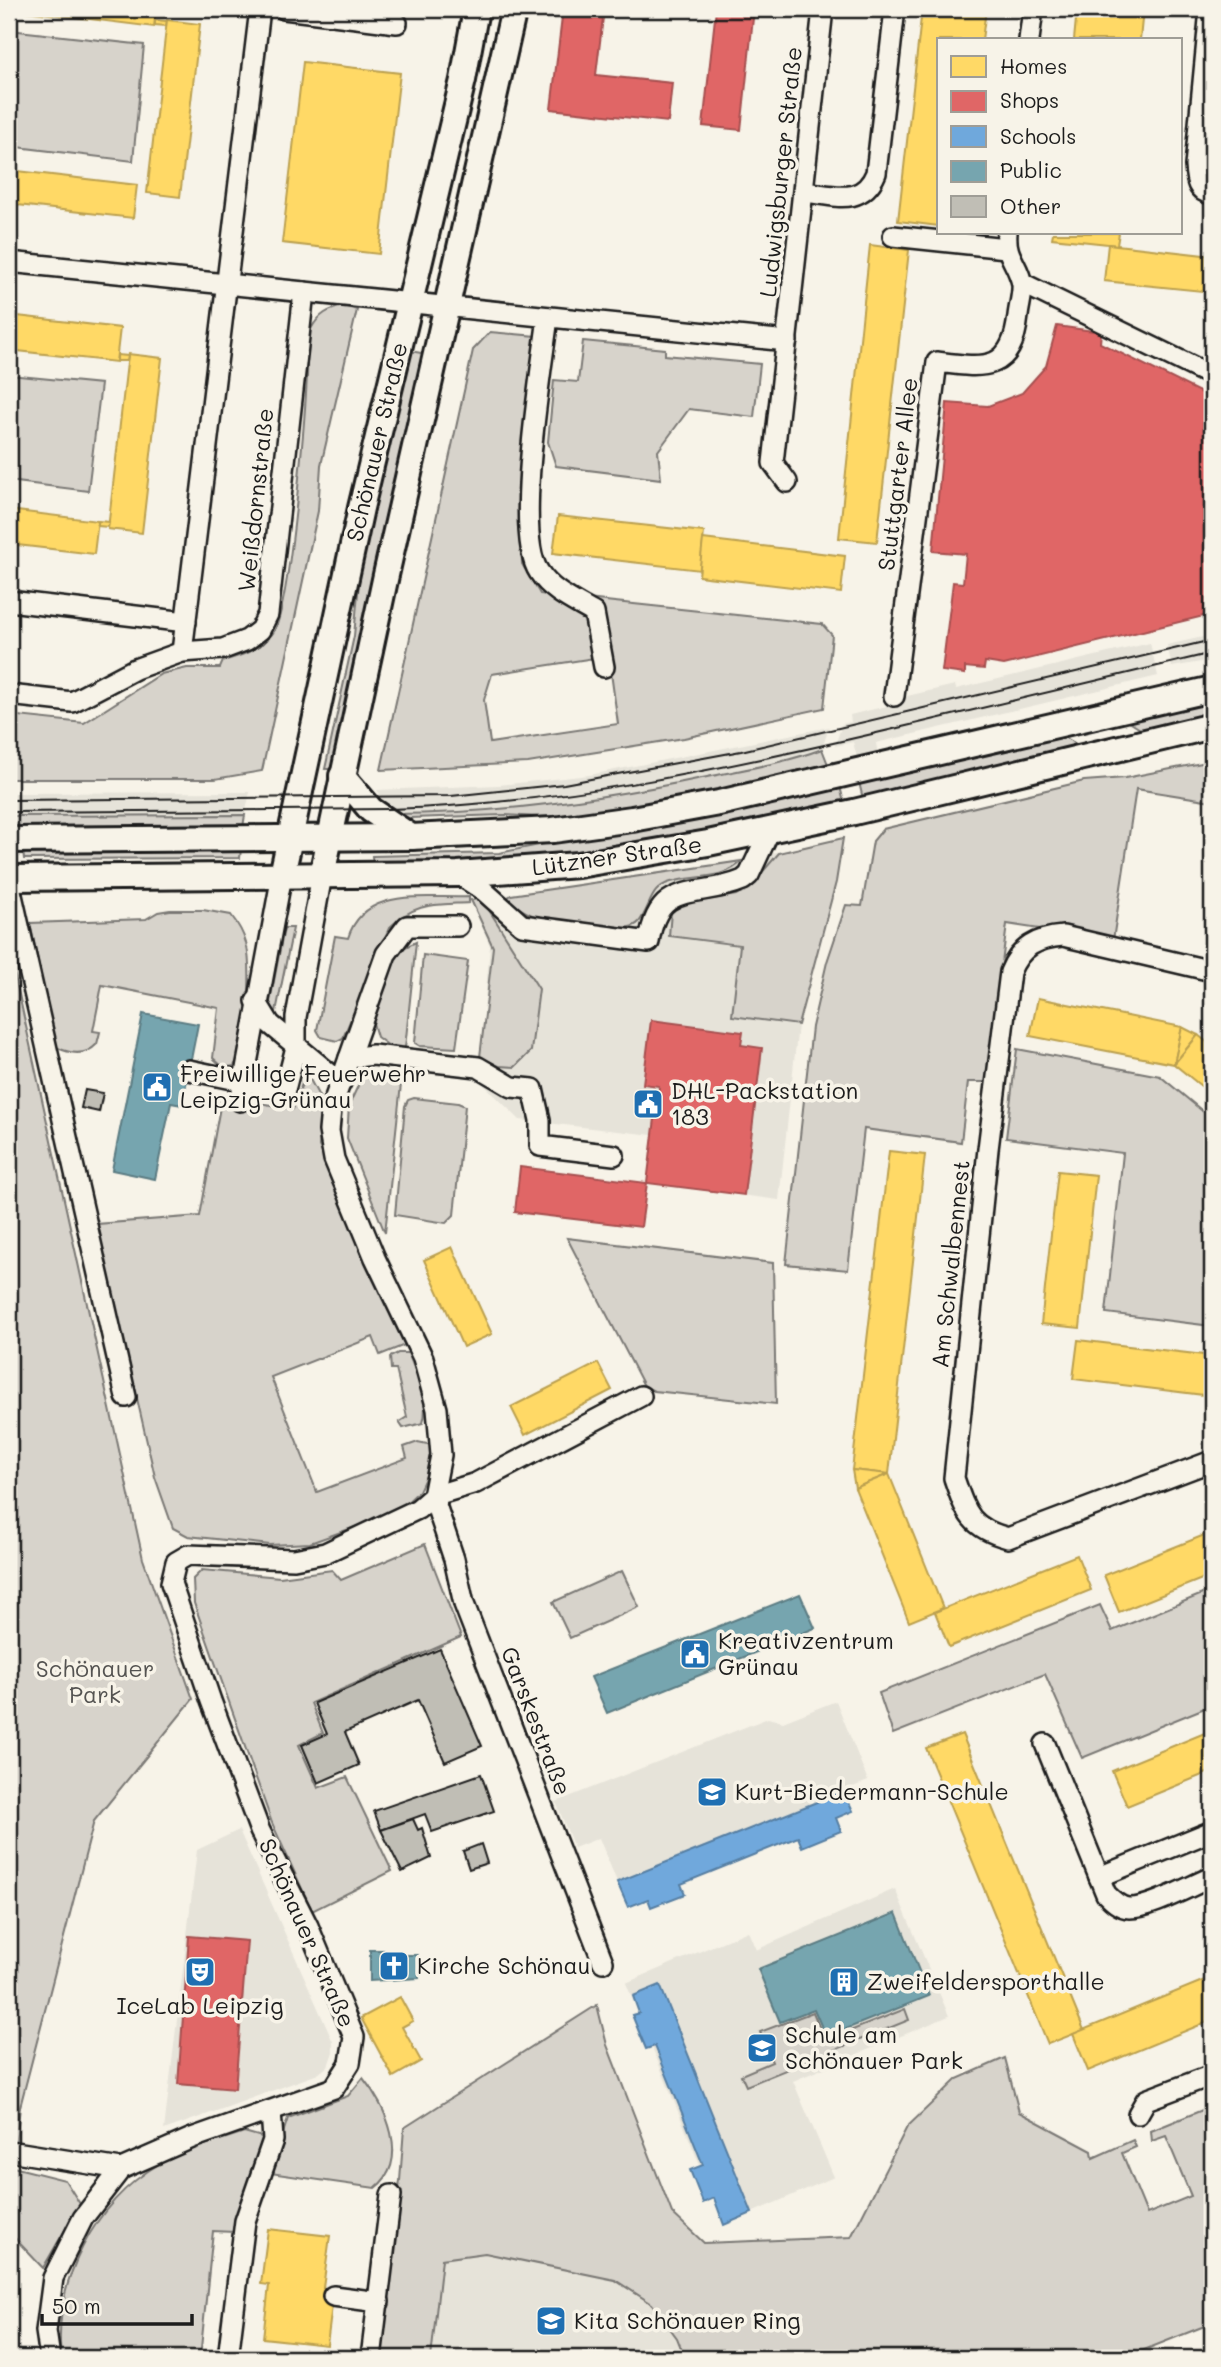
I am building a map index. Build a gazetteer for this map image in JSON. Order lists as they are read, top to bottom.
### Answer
{
  "streets": {
    "main road": ["Schönauer Straße", "Lützner Straße"],
    "street": [
      "Ludwigsburger Straße",
      "Stuttgarter Allee",
      "Weißdornstraße",
      "Am Schwalbennest",
      "Garskestraße"
    ]
  },
  "crossings": [
    ["Schönauer Straße", "Lützner Straße"],
    ["Schönauer Straße", "Garskestraße"]
  ],
  "parks": ["Schönauer Park"],
  "places": {
    "public building": ["Freiwillige Feuerwehr Leipzig-Grünau", "DHL-Packstation 183", "Kreativzentrum Grünau"],
    "school or university": ["Kurt-Biedermann-Schule", "Schule am Schönauer Park", "Kita Schönauer Ring"],
    "church": ["Kirche Schönau"],
    "theatre": ["IceLab Leipzig"],
    "building": ["Zweifeldersporthalle"]
  },
  "legend": [
    "Homes",
    "Shops",
    "Schools",
    "Public",
    "Other"
  ],
  "scale_bar": "50 m"
}
